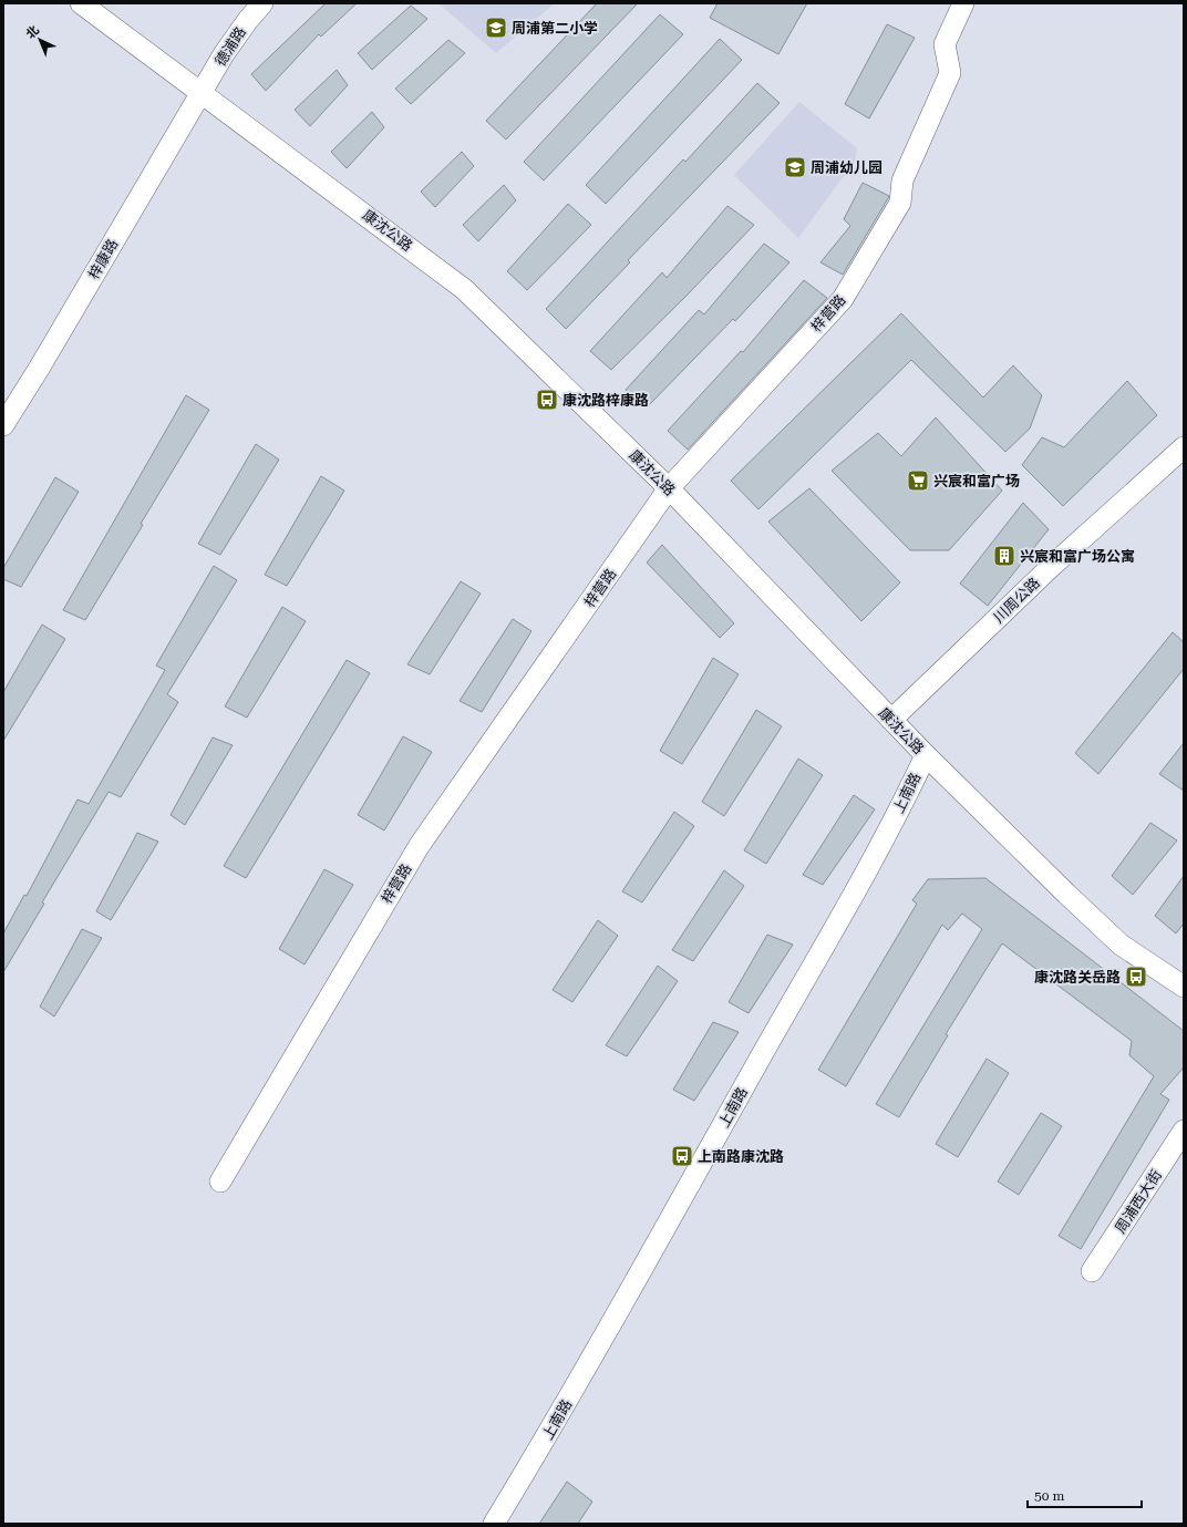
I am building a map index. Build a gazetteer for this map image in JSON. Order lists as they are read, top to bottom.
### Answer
{
  "streets": {
    "street": [
      "德浦路",
      "康沈公路",
      "梓康路",
      "梓营路",
      "川周公路",
      "上南路",
      "周浦西大街"
    ]
  },
  "crossings": [
    ["德浦路", "康沈公路"],
    ["德浦路", "梓康路"],
    ["康沈公路", "梓康路"],
    ["康沈公路", "梓营路"],
    ["康沈公路", "川周公路"],
    ["康沈公路", "上南路"]
  ],
  "places": {
    "school or university": ["周浦第二小学", "周浦幼儿园"],
    "bus stop": ["康沈路梓康路", "康沈路关岳路", "上南路康沈路"],
    "supermarket": ["兴宸和富广场"],
    "building": ["兴宸和富广场公寓"]
  },
  "scale_bar": "50 m",
  "north": "top left"
}
